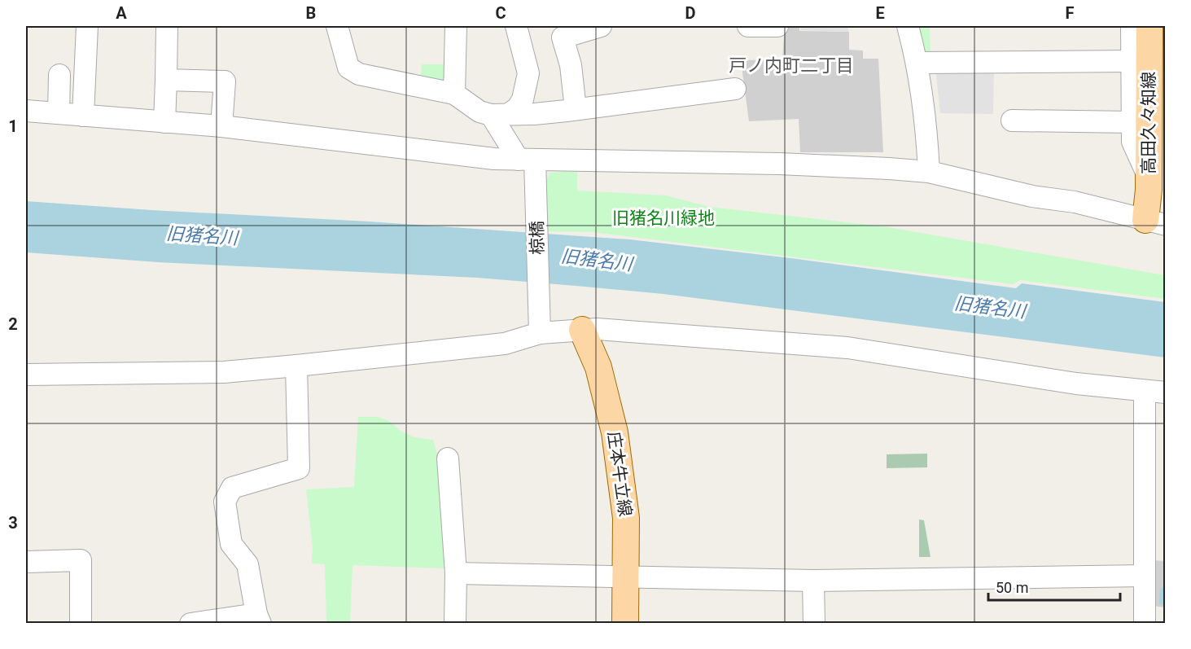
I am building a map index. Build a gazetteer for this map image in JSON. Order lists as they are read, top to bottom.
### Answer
{
  "streets": {
    "main road": ["高田久々知線", "庄本牛立線"],
    "street": ["椋橋"]
  },
  "districts": ["戸ノ内町二丁目"],
  "water": ["旧猪名川"],
  "parks": ["旧猪名川緑地"],
  "scale_bar": "50 m",
  "grid": {
    "columns": [
      "A",
      "B",
      "C",
      "D",
      "E",
      "F"
    ],
    "rows": ["1", "2", "3"]
  }
}
